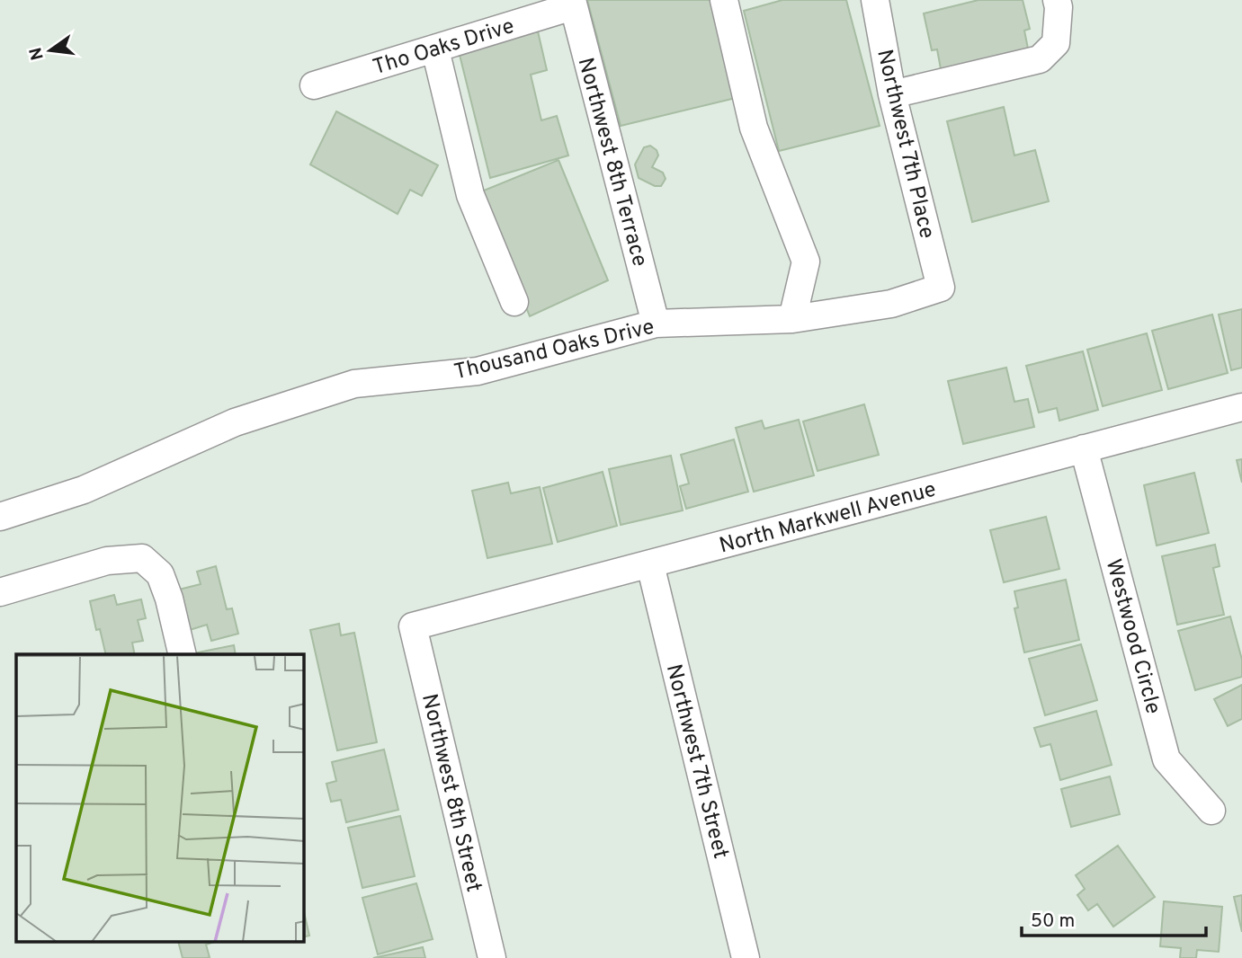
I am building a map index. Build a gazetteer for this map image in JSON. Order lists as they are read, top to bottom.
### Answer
{
  "streets": {
    "street": [
      "Tho Oaks Drive",
      "Northwest 7th Place",
      "Northwest 8th Terrace",
      "Thousand Oaks Drive",
      "North Markwell Avenue",
      "Westwood Circle",
      "Northwest 7th Street",
      "Northwest 8th Street"
    ]
  },
  "crossings": [
    ["Tho Oaks Drive", "Northwest 8th Terrace"],
    ["Northwest 7th Place", "Thousand Oaks Drive"],
    ["Northwest 8th Terrace", "Thousand Oaks Drive"],
    ["North Markwell Avenue", "Westwood Circle"],
    ["North Markwell Avenue", "Northwest 7th Street"],
    ["North Markwell Avenue", "Northwest 8th Street"]
  ],
  "scale_bar": "50 m",
  "north": "left"
}
